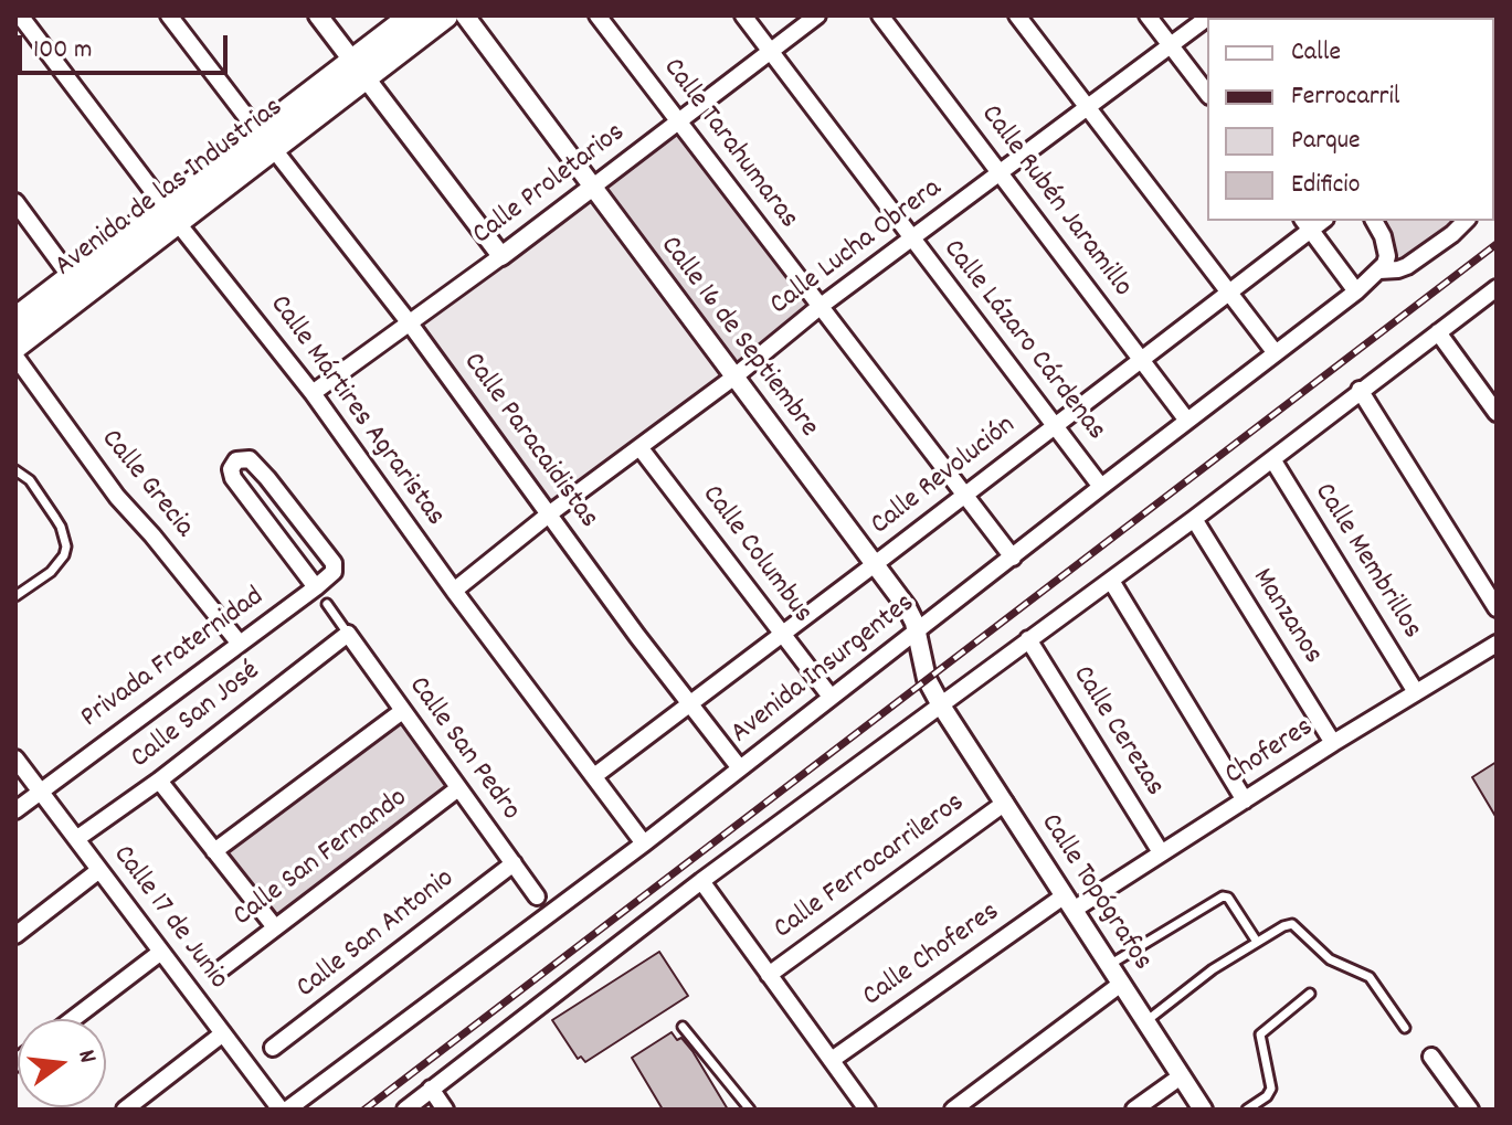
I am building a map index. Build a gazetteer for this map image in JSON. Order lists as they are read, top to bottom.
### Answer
{
  "streets": {
    "main road": ["Avenida de las Industrias"],
    "street": [
      "Calle Tarahumaras",
      "Calle Proletarios",
      "Calle Rubén Jaramillo",
      "Calle Lucha Obrera",
      "Calle 16 de Septiembre",
      "Calle Lázaro Cárdenas",
      "Calle Mártires Agraristas",
      "Calle Paracaidistas",
      "Calle Revolución",
      "Calle Grecia",
      "Calle Columbus",
      "Calle Membrillos",
      "Manzanos",
      "Privada Fraternidad",
      "Avenida Insurgentes",
      "Calle San José",
      "Calle Cerezas",
      "Calle San Pedro",
      "Choferes",
      "Calle San Fernando",
      "Calle Ferrocarrileros",
      "Calle Topógrafos",
      "Calle 17 de Junio",
      "Calle San Antonio",
      "Calle Choferes"
    ]
  },
  "crossings": [
    ["Calle Tarahumaras", "Calle Proletarios"],
    ["Calle Tarahumaras", "Calle Lucha Obrera"],
    ["Calle Tarahumaras", "Calle Revolución"],
    ["Calle Tarahumaras", "Avenida Insurgentes"],
    ["Calle Proletarios", "Calle 16 de Septiembre"],
    ["Calle Proletarios", "Calle Lázaro Cárdenas"],
    ["Calle Proletarios", "Calle Mártires Agraristas"],
    ["Calle Proletarios", "Calle Paracaidistas"],
    ["Avenida de las Industrias", "Calle Mártires Agraristas"],
    ["Avenida de las Industrias", "Calle Paracaidistas"],
    ["Calle Rubén Jaramillo", "Calle Lucha Obrera"],
    ["Calle Rubén Jaramillo", "Calle Revolución"],
    ["Calle Rubén Jaramillo", "Avenida Insurgentes"],
    ["Calle Lucha Obrera", "Calle 16 de Septiembre"],
    ["Calle Lucha Obrera", "Calle Lázaro Cárdenas"],
    ["Calle Lucha Obrera", "Calle Mártires Agraristas"],
    ["Calle Lucha Obrera", "Calle Paracaidistas"],
    ["Calle Lucha Obrera", "Calle Columbus"],
    ["Calle 16 de Septiembre", "Calle Revolución"],
    ["Calle 16 de Septiembre", "Avenida Insurgentes"],
    ["Calle 16 de Septiembre", "Calle Topógrafos"],
    ["Calle Lázaro Cárdenas", "Calle Revolución"],
    ["Calle Lázaro Cárdenas", "Avenida Insurgentes"],
    ["Calle Mártires Agraristas", "Calle Revolución"],
    ["Calle Mártires Agraristas", "Avenida Insurgentes"],
    ["Calle Paracaidistas", "Calle Revolución"],
    ["Calle Paracaidistas", "Avenida Insurgentes"],
    ["Calle Revolución", "Calle Columbus"],
    ["Calle Grecia", "Privada Fraternidad"],
    ["Calle Columbus", "Avenida Insurgentes"],
    ["Calle Membrillos", "Choferes"],
    ["Manzanos", "Choferes"],
    ["Privada Fraternidad", "Calle 17 de Junio"],
    ["Calle San José", "Calle San Pedro"],
    ["Calle San José", "Calle 17 de Junio"],
    ["Calle Cerezas", "Choferes"],
    ["Calle San Pedro", "Calle San Fernando"],
    ["Calle San Pedro", "Calle San Antonio"],
    ["Choferes", "Calle Topógrafos"],
    ["Choferes", "Calle Choferes"],
    ["Calle Ferrocarrileros", "Calle Topógrafos"],
    ["Calle Topógrafos", "Calle Choferes"]
  ],
  "legend": [
    "Calle",
    "Ferrocarril",
    "Parque",
    "Edificio"
  ],
  "scale_bar": "100 m",
  "north": "right"
}
